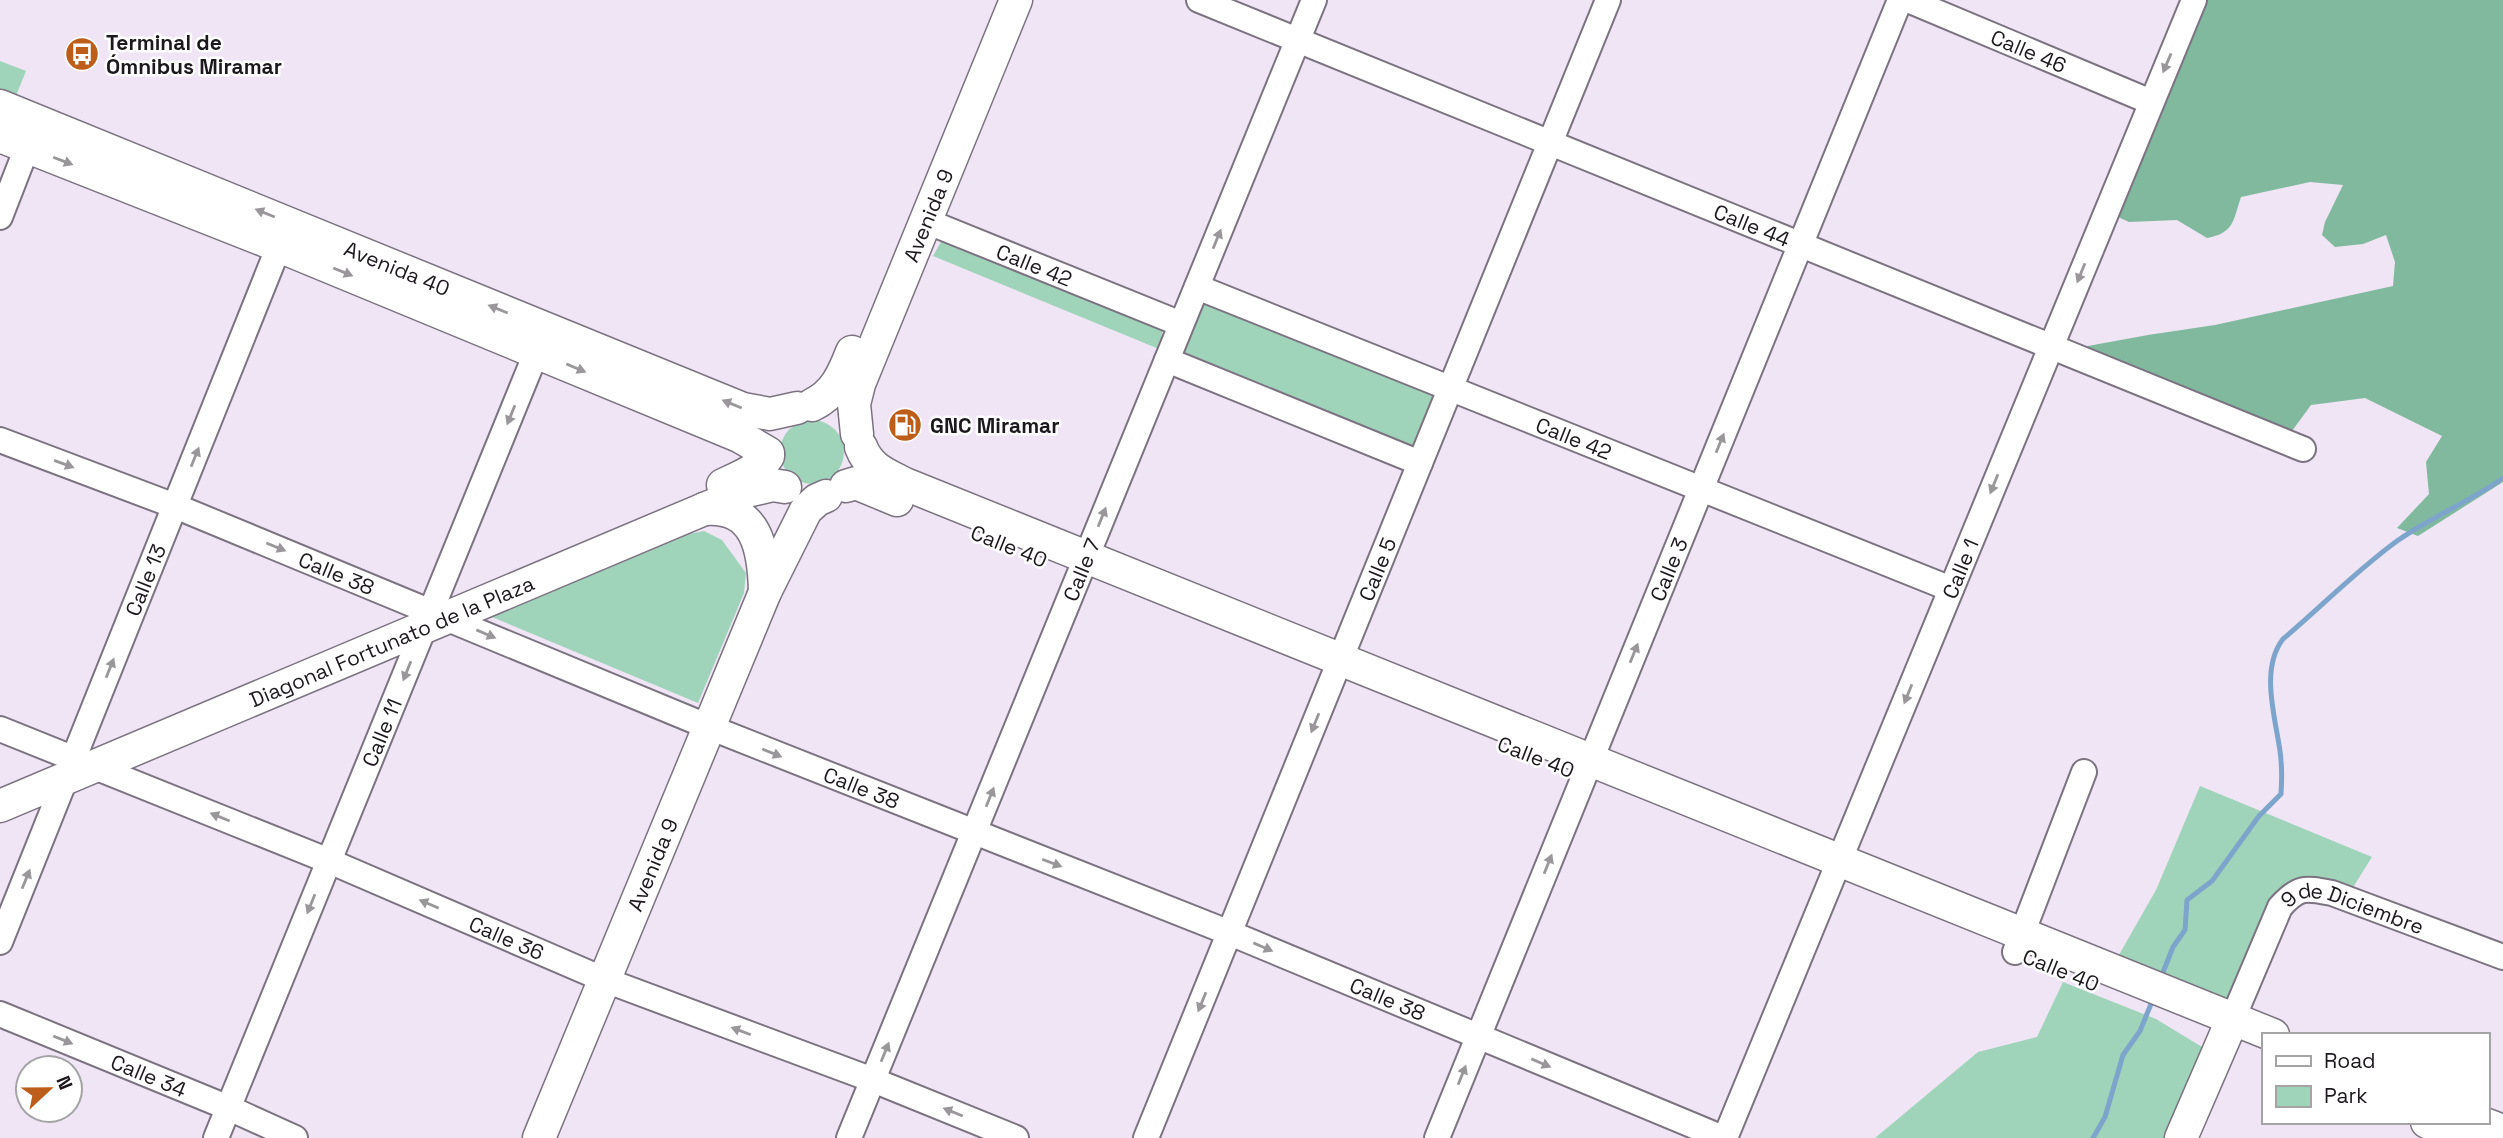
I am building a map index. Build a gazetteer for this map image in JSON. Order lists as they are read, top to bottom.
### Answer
{
  "streets": {
    "main road": [
      "Avenida 9",
      "Avenida 40",
      "Calle 40",
      "Diagonal Fortunato de la Plaza"
    ],
    "street": [
      "Calle 46",
      "Calle 44",
      "Calle 42",
      "Calle 7",
      "Calle 5",
      "Calle 3",
      "Calle 1",
      "Calle 38",
      "Calle 13",
      "Calle 11",
      "9 de Diciembre",
      "Calle 36",
      "Calle 34"
    ]
  },
  "crossings": [
    ["Calle 46", "Calle 1"],
    ["Avenida 9", "Calle 42"],
    ["Avenida 9", "Avenida 40"],
    ["Avenida 9", "Calle 40"],
    ["Avenida 9", "Calle 38"],
    ["Avenida 9", "Diagonal Fortunato de la Plaza"],
    ["Avenida 9", "Calle 36"],
    ["Calle 44", "Calle 7"],
    ["Calle 44", "Calle 5"],
    ["Calle 44", "Calle 3"],
    ["Calle 44", "Calle 1"],
    ["Calle 42", "Calle 7"],
    ["Calle 42", "Calle 5"],
    ["Calle 42", "Calle 3"],
    ["Calle 42", "Calle 1"],
    ["Avenida 40", "Calle 40"],
    ["Avenida 40", "Calle 13"],
    ["Avenida 40", "Diagonal Fortunato de la Plaza"],
    ["Avenida 40", "Calle 11"],
    ["Calle 40", "Calle 7"],
    ["Calle 40", "Calle 5"],
    ["Calle 40", "Calle 3"],
    ["Calle 40", "Calle 1"],
    ["Calle 40", "Diagonal Fortunato de la Plaza"],
    ["Calle 40", "9 de Diciembre"],
    ["Calle 7", "Calle 38"],
    ["Calle 7", "Calle 36"],
    ["Calle 5", "Calle 38"],
    ["Calle 3", "Calle 38"],
    ["Calle 1", "Calle 38"],
    ["Calle 38", "Calle 13"],
    ["Calle 38", "Diagonal Fortunato de la Plaza"],
    ["Calle 38", "Calle 11"],
    ["Calle 13", "Diagonal Fortunato de la Plaza"],
    ["Calle 13", "Calle 36"],
    ["Diagonal Fortunato de la Plaza", "Calle 11"],
    ["Diagonal Fortunato de la Plaza", "Calle 36"],
    ["Calle 11", "Calle 36"],
    ["Calle 11", "Calle 34"]
  ],
  "one_way": [
    "Calle 7",
    "Calle 5",
    "Calle 3",
    "Calle 1",
    "Calle 38",
    "Calle 13",
    "Calle 11",
    "Calle 36",
    "Calle 34"
  ],
  "places": {
    "bus stop": ["Terminal de Ómnibus Miramar"],
    "fuel station": ["GNC Miramar"]
  },
  "legend": ["Road", "Park"],
  "north": "right"
}
